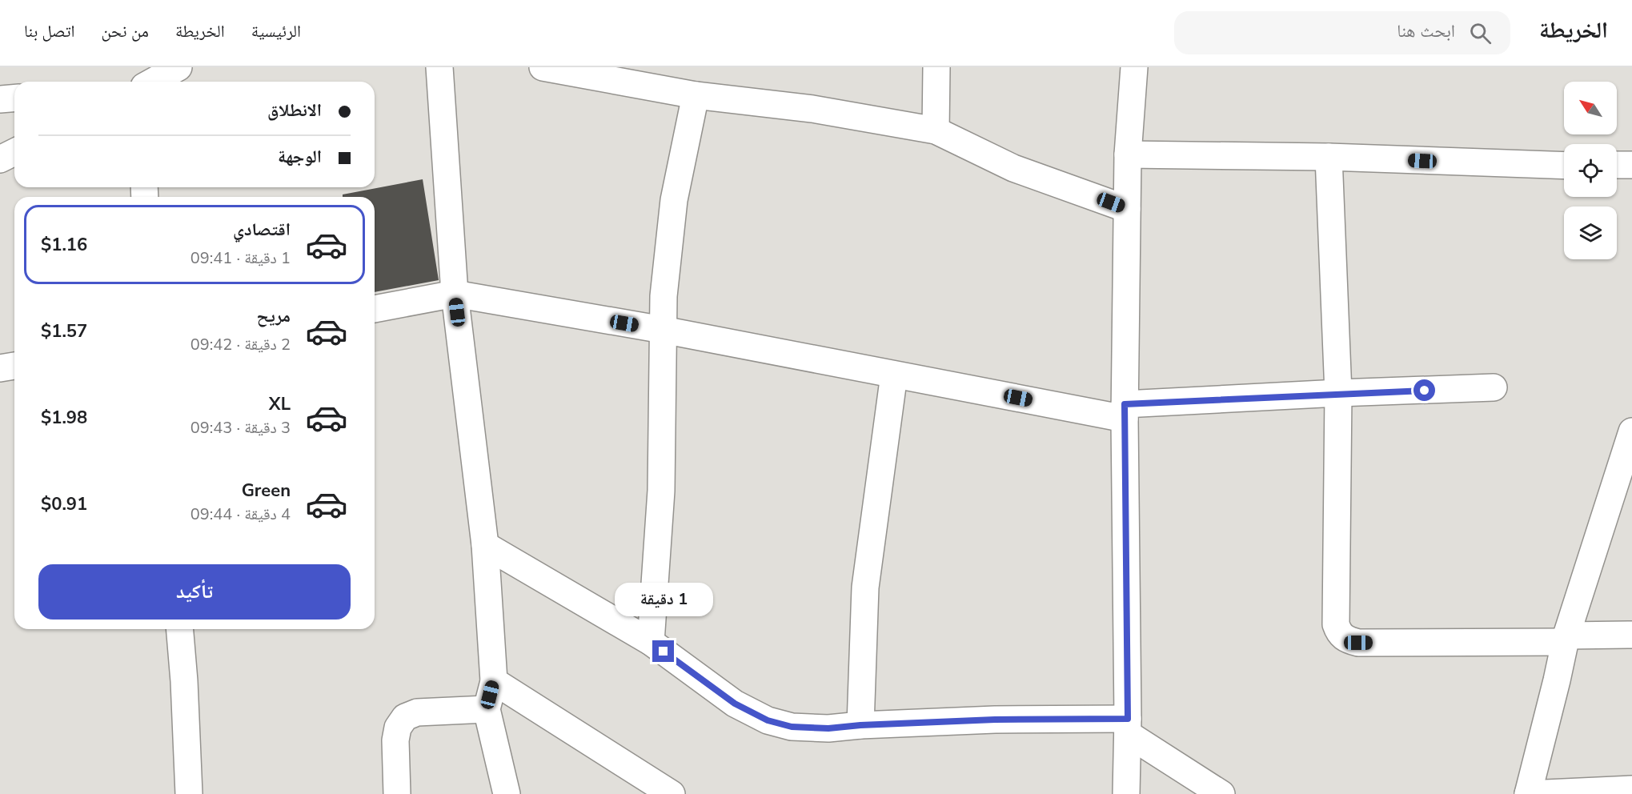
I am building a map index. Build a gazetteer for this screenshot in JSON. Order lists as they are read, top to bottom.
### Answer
{
  "north": "top left",
  "page": {
    "header": "الخريطة",
    "search": "ابحث هنا",
    "nav": [
      "الرئيسية",
      "الخريطة",
      "من نحن",
      "اتصل بنا"
    ],
    "banner": ["الانطلاق", "الوجهة"],
    "list": [
      {
        "name": "اقتصادي",
        "note": "1 دقيقة · 09:41",
        "value": "$1.16"
      },
      {
        "name": "مريح",
        "note": "2 دقيقة · 09:42",
        "value": "$1.57"
      },
      {
        "name": "XL",
        "note": "3 دقيقة · 09:43",
        "value": "$1.98"
      },
      {
        "name": "Green",
        "note": "4 دقيقة · 09:44",
        "value": "$0.91"
      }
    ],
    "buttons": "تأكيد",
    "bubble": "1 دقيقة"
  }
}
